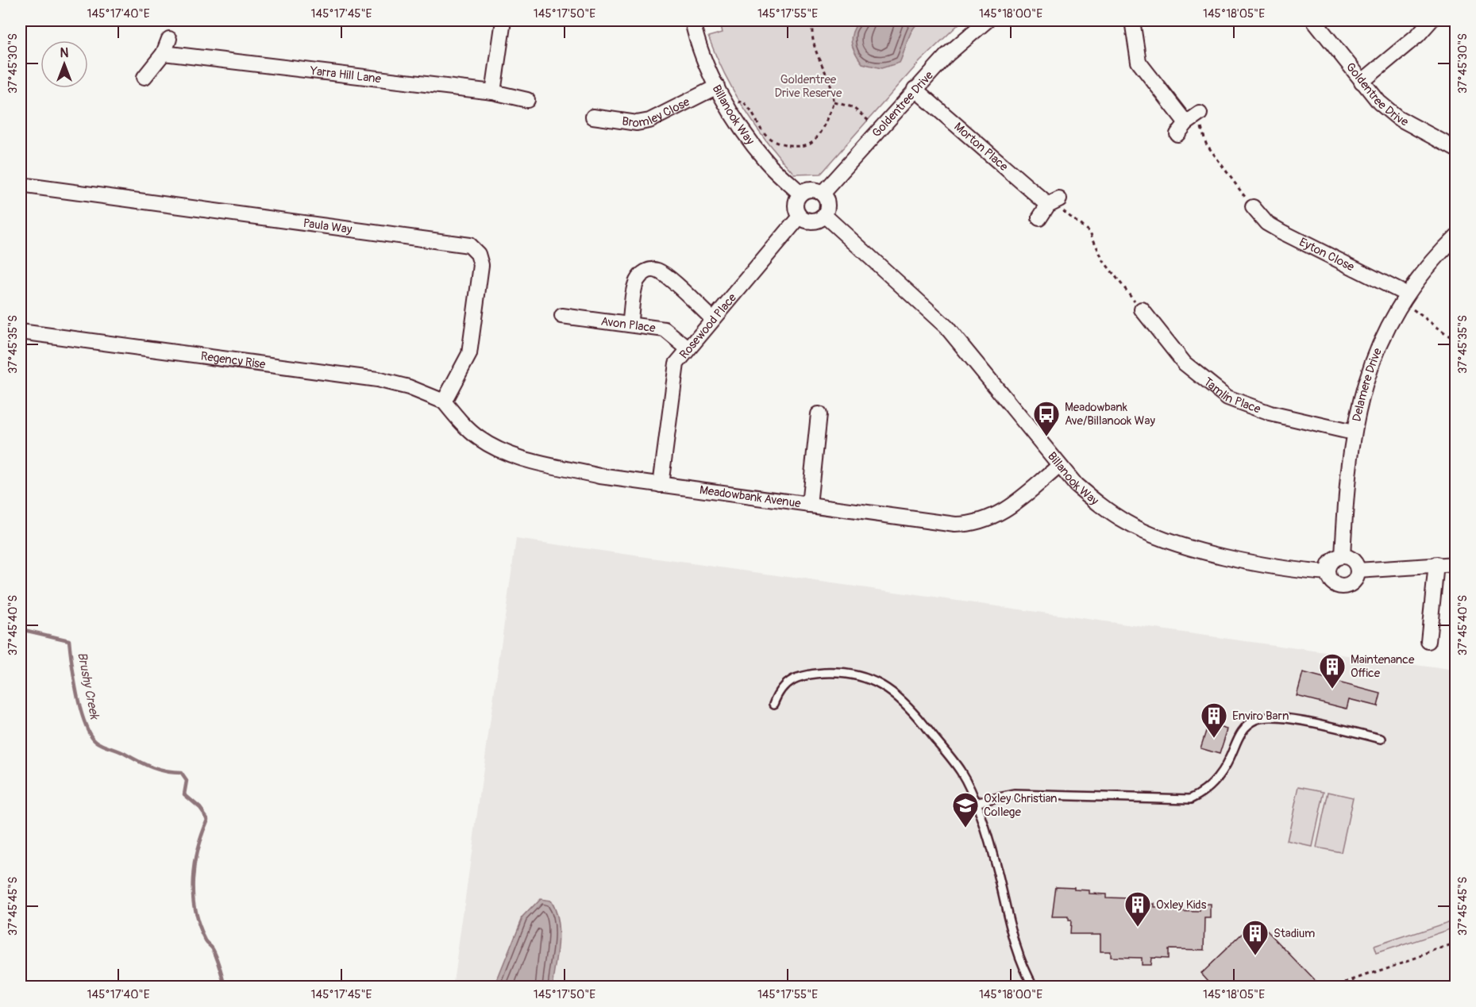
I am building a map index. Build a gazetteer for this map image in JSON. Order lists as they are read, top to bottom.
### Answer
{
  "streets": {
    "street": [
      "Yarra Hill Lane",
      "Goldentree Drive",
      "Bromley Close",
      "Billanook Way",
      "Morton Place",
      "Paula Way",
      "Eyton Close",
      "Avon Place",
      "Rosewood Place",
      "Regency Rise",
      "Delamere Drive",
      "Tamlin Place",
      "Meadowbank Avenue"
    ]
  },
  "crossings": [
    ["Goldentree Drive", "Billanook Way"],
    ["Goldentree Drive", "Morton Place"],
    ["Goldentree Drive", "Rosewood Place"],
    ["Bromley Close", "Billanook Way"],
    ["Billanook Way", "Rosewood Place"],
    ["Billanook Way", "Delamere Drive"],
    ["Billanook Way", "Meadowbank Avenue"],
    ["Paula Way", "Regency Rise"],
    ["Paula Way", "Meadowbank Avenue"],
    ["Eyton Close", "Delamere Drive"],
    ["Avon Place", "Rosewood Place"],
    ["Rosewood Place", "Meadowbank Avenue"],
    ["Regency Rise", "Meadowbank Avenue"],
    ["Delamere Drive", "Tamlin Place"]
  ],
  "water": ["Brushy Creek"],
  "parks": ["Goldentree Drive Reserve"],
  "places": {
    "bus stop": ["Meadowbank Ave/Billanook Way"],
    "building": [
      "Maintenance Office",
      "Enviro Barn",
      "Oxley Kids",
      "Stadium"
    ],
    "school or university": ["Oxley Christian College"]
  },
  "north": "top",
  "coordinates": [
    "145°17'40\"E",
    "145°17'45\"E",
    "145°17'50\"E",
    "145°17'55\"E",
    "145°18'00\"E",
    "145°18'05\"E",
    "37°45'30\"S",
    "37°45'35\"S",
    "37°45'40\"S",
    "37°45'45\"S"
  ]
}
